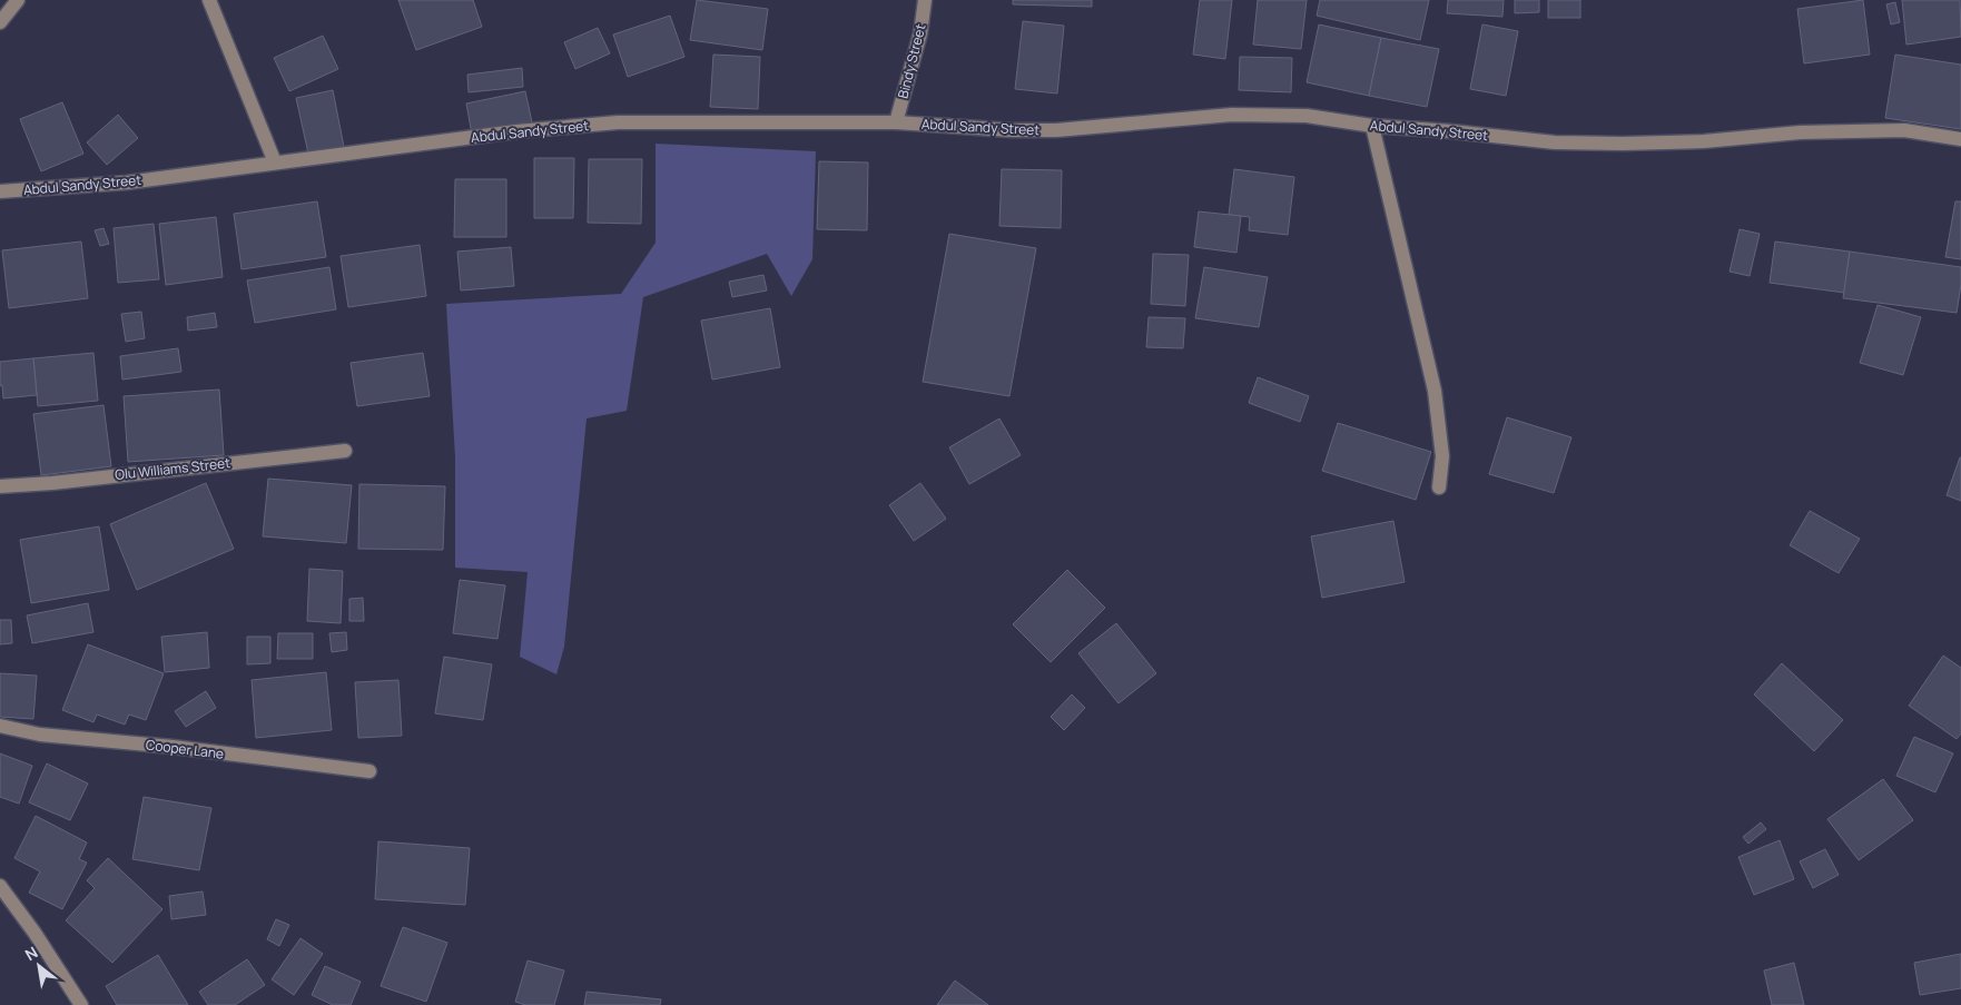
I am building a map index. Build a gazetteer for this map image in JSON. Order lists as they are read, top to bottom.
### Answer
{
  "streets": {
    "street": [
      "Bindy Street",
      "Abdul Sandy Street",
      "Olu Williams Street",
      "Cooper Lane"
    ]
  },
  "crossings": [
    ["Bindy Street", "Abdul Sandy Street"]
  ],
  "north": "top left"
}
